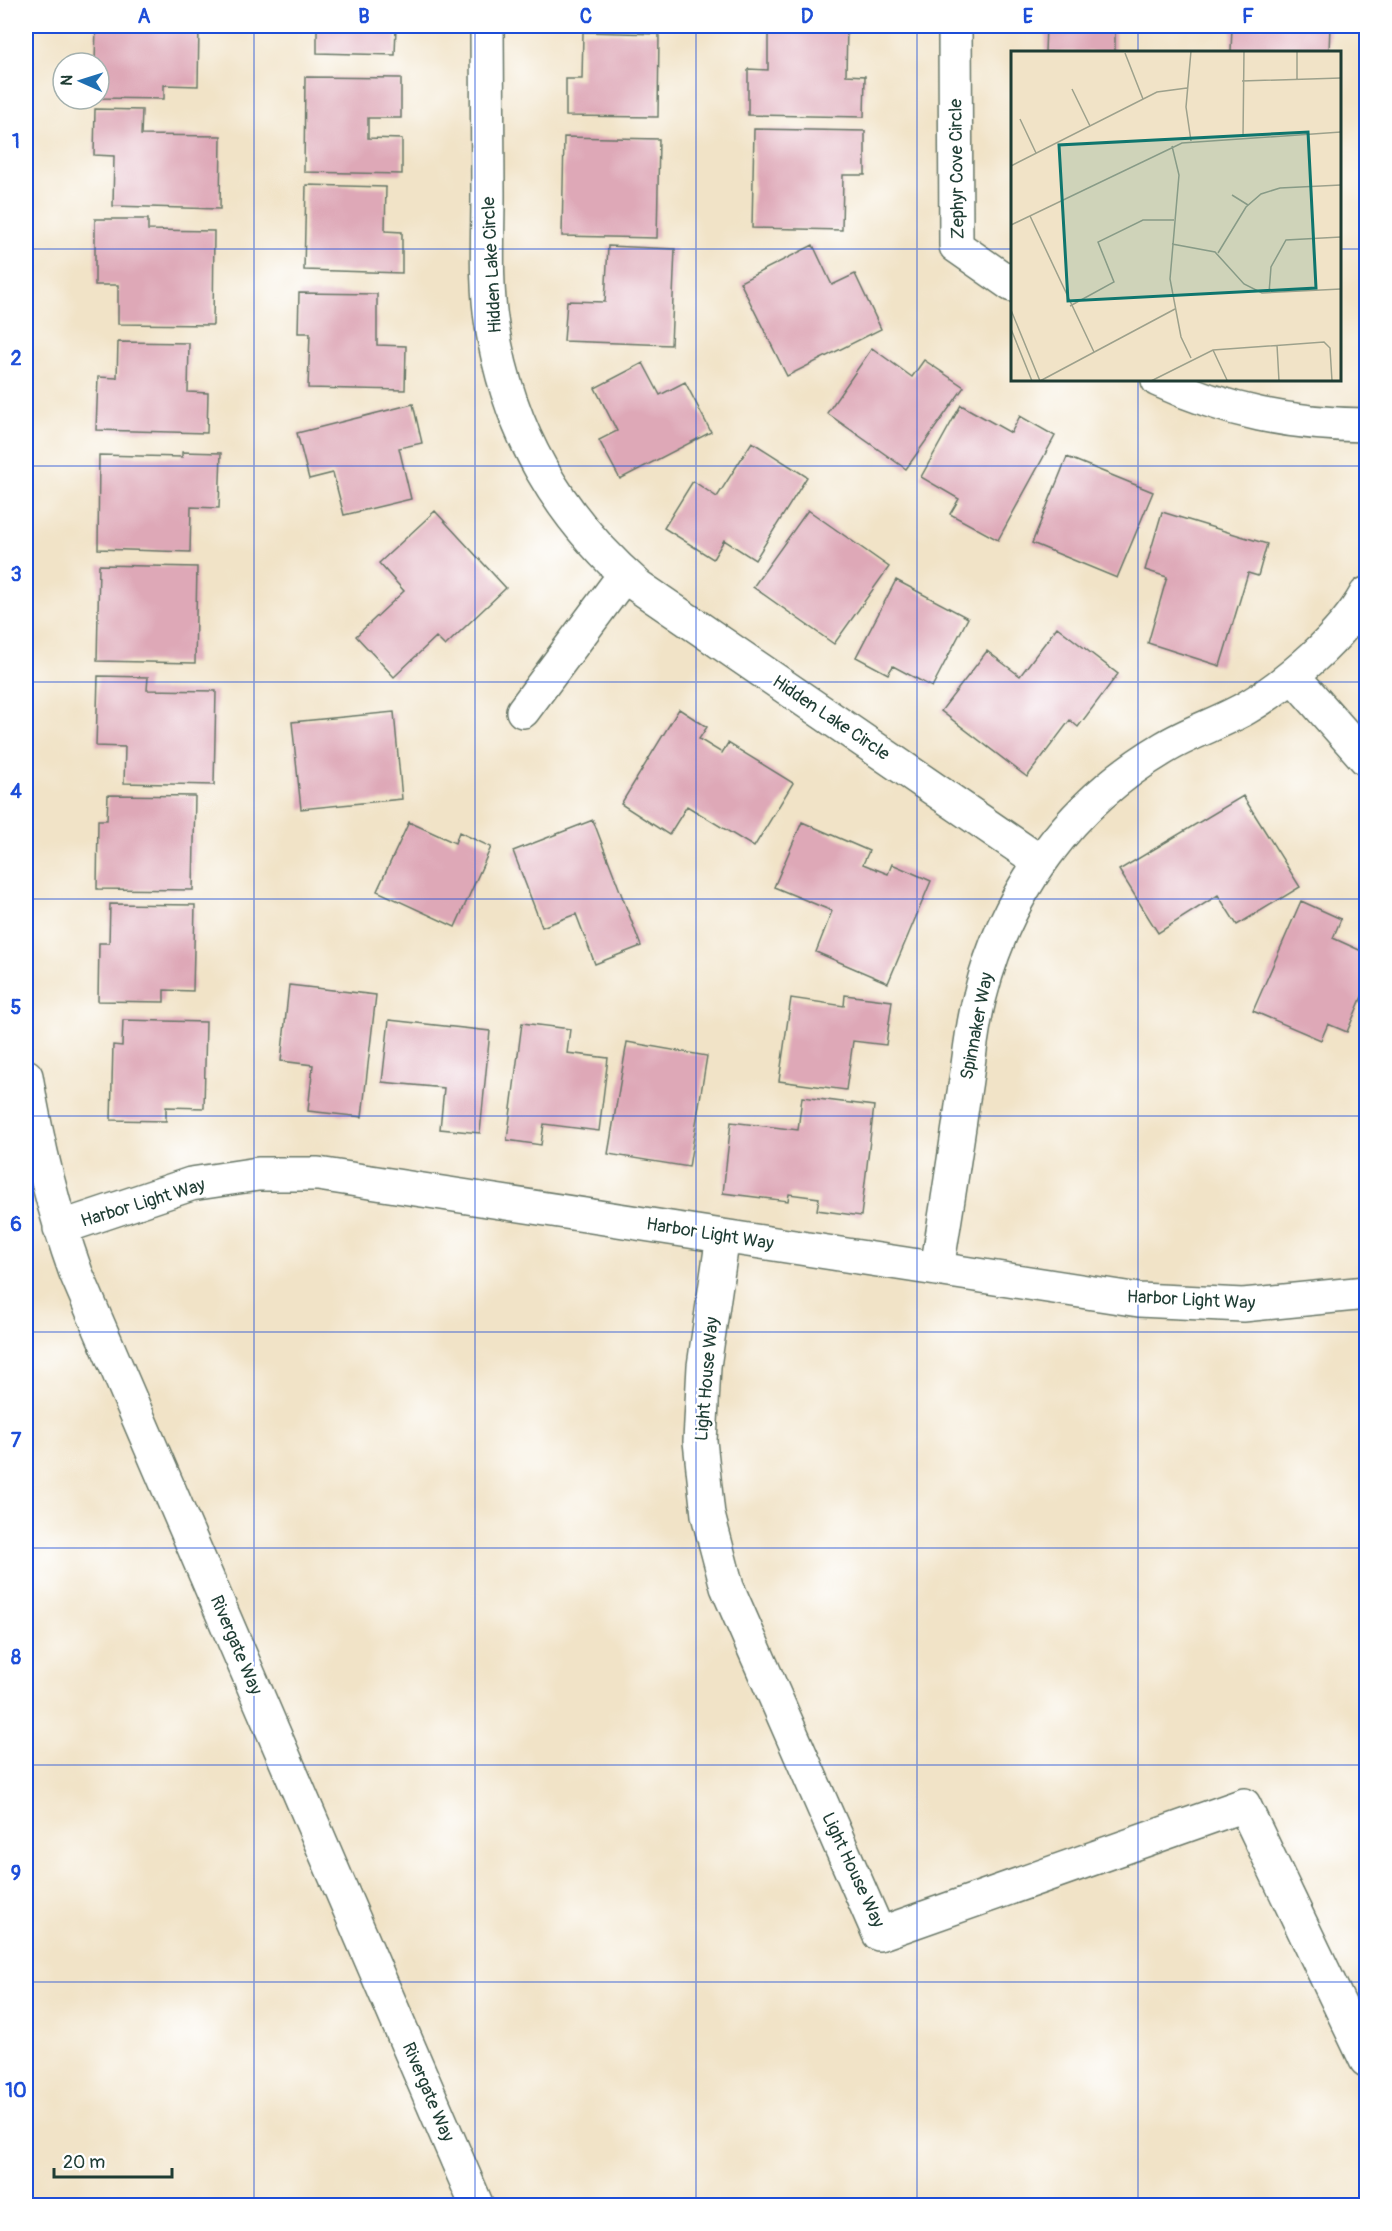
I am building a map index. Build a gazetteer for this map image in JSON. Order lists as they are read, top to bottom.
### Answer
{
  "streets": {
    "street": [
      "Zephyr Cove Circle",
      "Hidden Lake Circle",
      "Spinnaker Way",
      "Harbor Light Way",
      "Light House Way",
      "Rivergate Way"
    ]
  },
  "crossings": [
    ["Hidden Lake Circle", "Spinnaker Way"],
    ["Spinnaker Way", "Harbor Light Way"],
    ["Harbor Light Way", "Light House Way"],
    ["Harbor Light Way", "Rivergate Way"]
  ],
  "scale_bar": "20 m",
  "north": "left",
  "grid": {
    "columns": [
      "A",
      "B",
      "C",
      "D",
      "E",
      "F"
    ],
    "rows": [
      "1",
      "2",
      "3",
      "4",
      "5",
      "6",
      "7",
      "8",
      "9",
      "10"
    ]
  }
}
